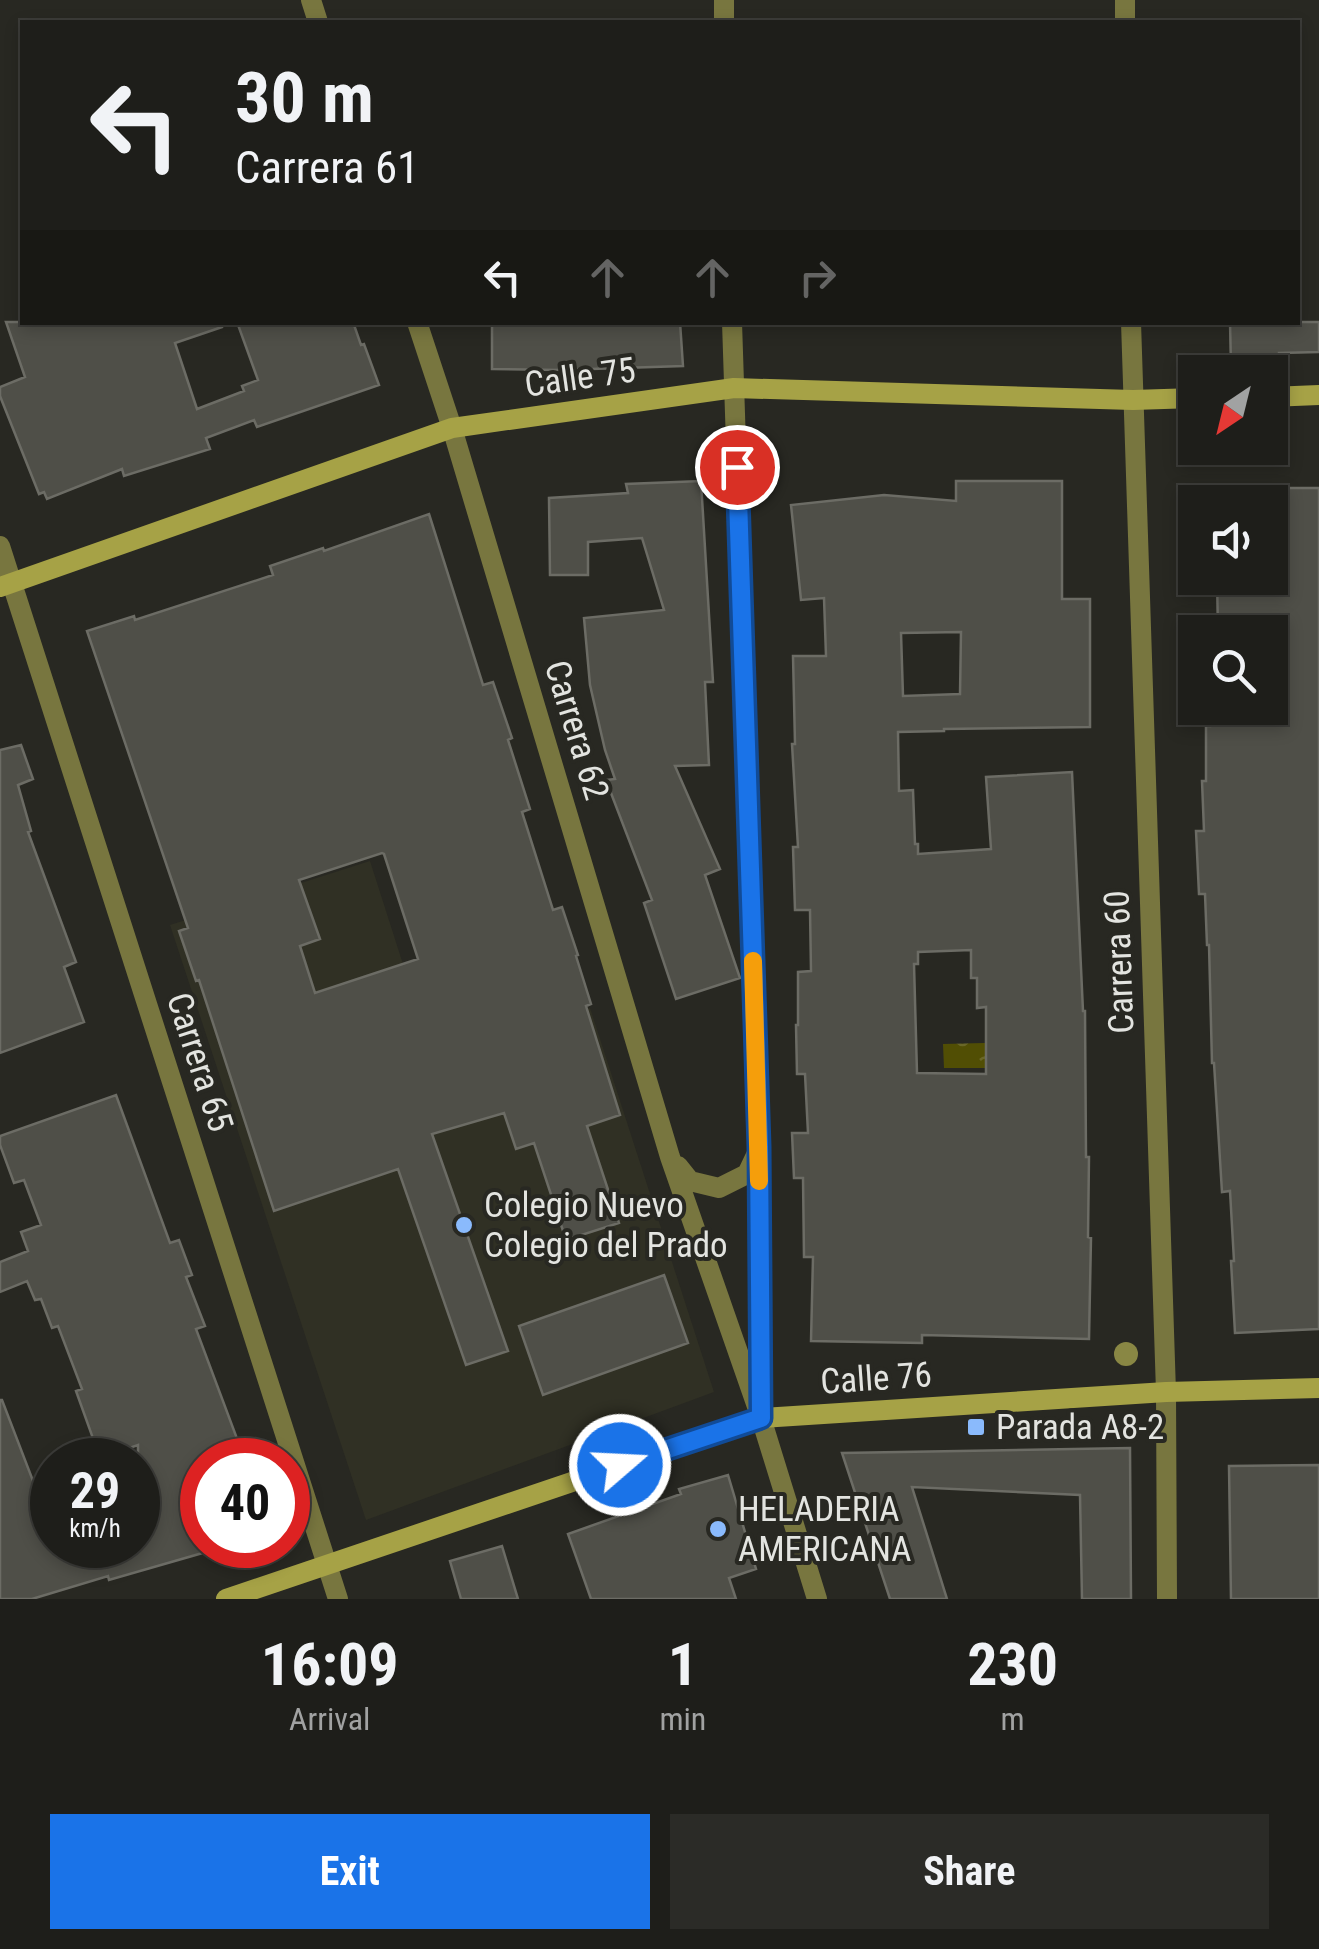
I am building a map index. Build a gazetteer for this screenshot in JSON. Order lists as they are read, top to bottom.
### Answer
{
  "streets": {
    "street": [
      "Calle 75",
      "Carrera 62",
      "Carrera 60",
      "Carrera 65",
      "Calle 76"
    ]
  },
  "crossings": [
    ["Calle 75", "Carrera 62"],
    ["Calle 75", "Carrera 60"],
    ["Calle 75", "Carrera 65"],
    ["Carrera 62", "Calle 76"],
    ["Carrera 60", "Calle 76"],
    ["Carrera 65", "Calle 76"]
  ],
  "places": {
    "other": ["Colegio Nuevo Colegio del Prado", "HELADERIA AMERICANA"],
    "transit": ["Parada A8-2"]
  },
  "north": "bottom left",
  "page": {
    "turn": ["30 m", "Carrera 61"],
    "speed": "29 km/h",
    "limit": "40",
    "eta": [
      "16:09",
      "Arrival",
      "1",
      "min",
      "230",
      "m"
    ],
    "buttons": ["Exit", "Share"]
  }
}
